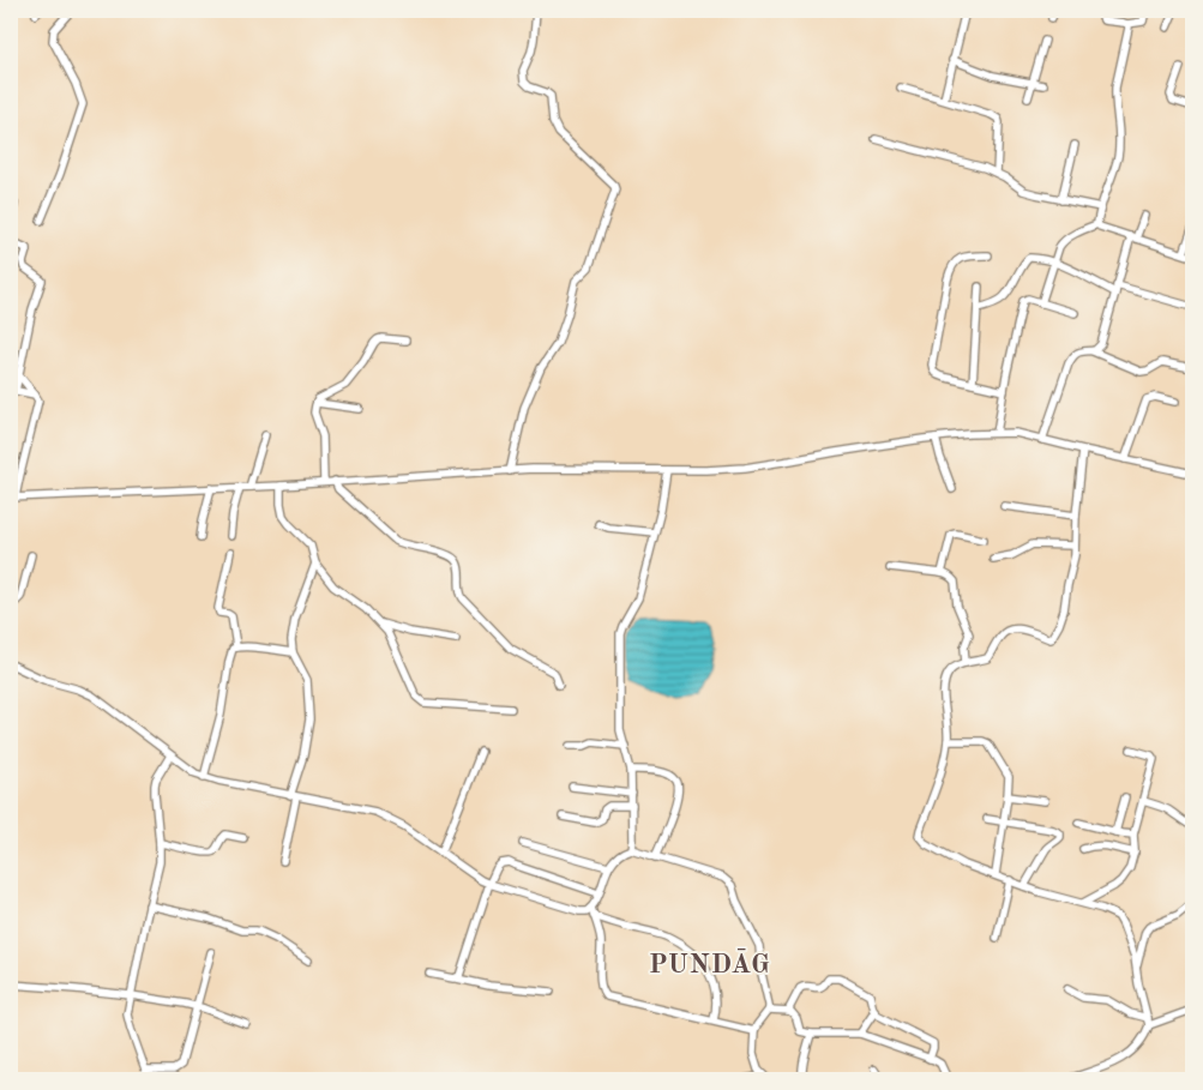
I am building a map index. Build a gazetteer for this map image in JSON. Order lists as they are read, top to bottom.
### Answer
{
  "districts": ["PUNDĀG"]
}
